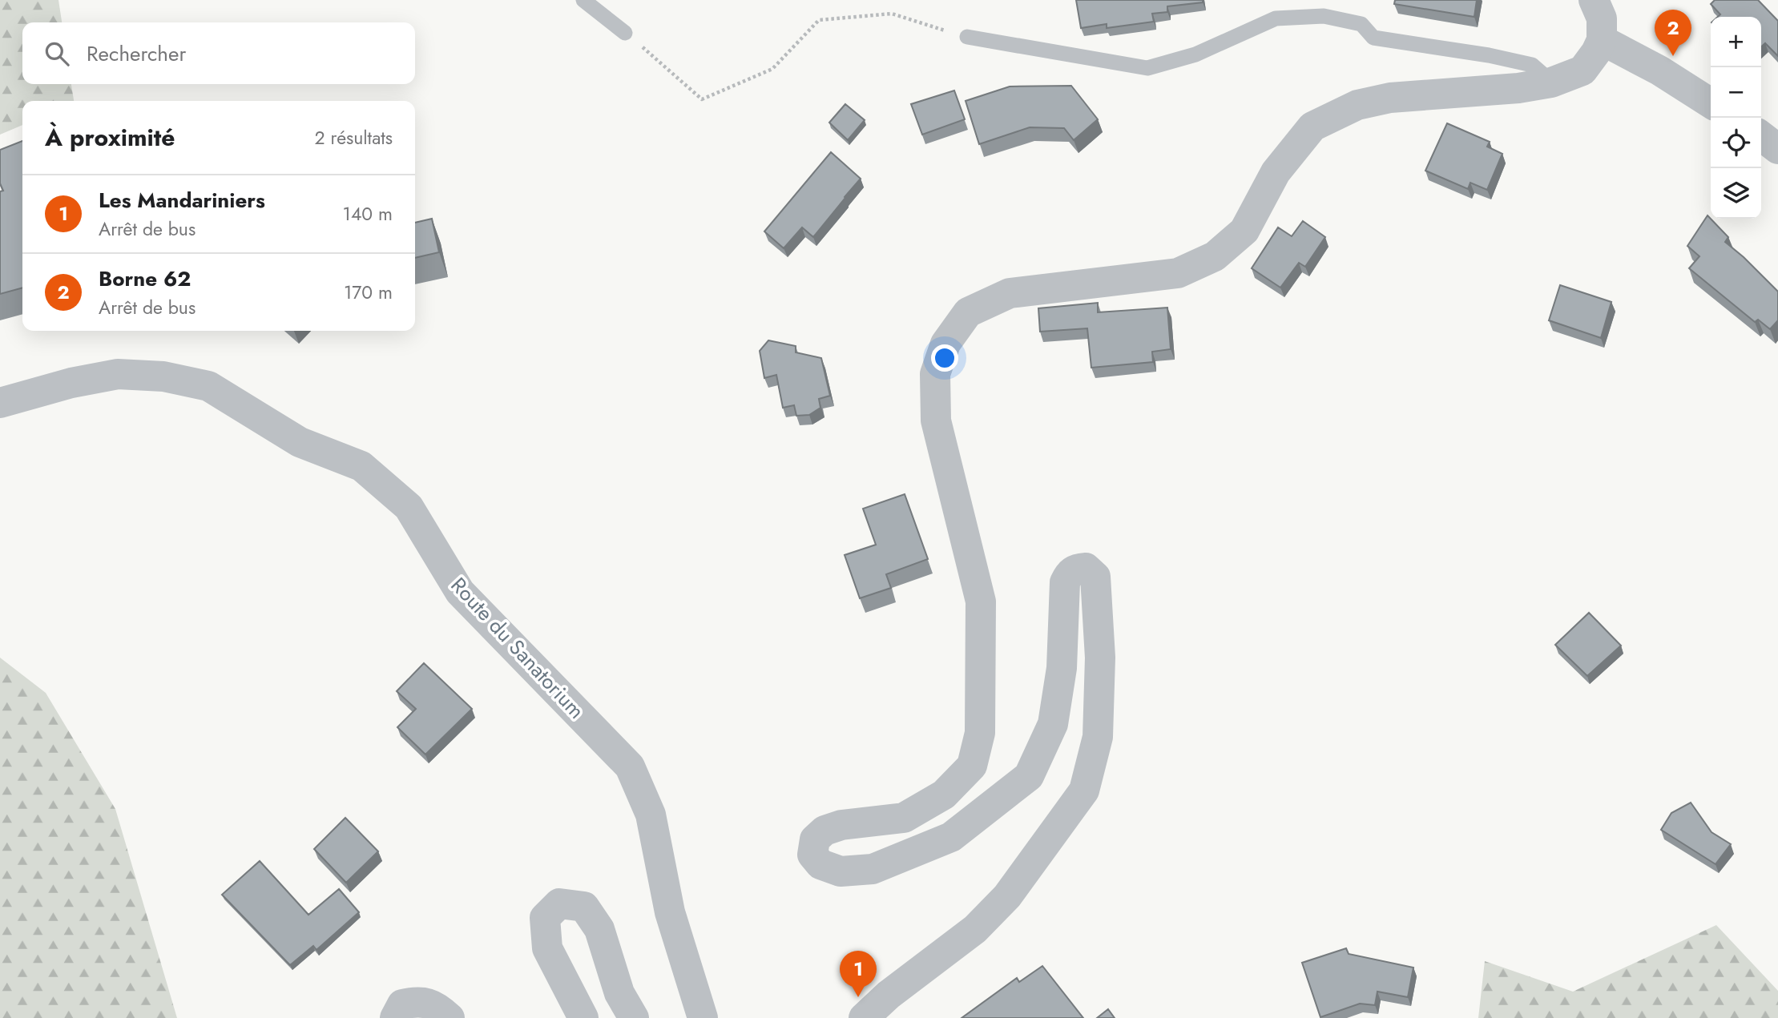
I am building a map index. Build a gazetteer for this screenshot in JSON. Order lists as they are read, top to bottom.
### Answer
{
  "streets": {
    "street": ["Route du Sanatorium"]
  },
  "page": {
    "pins": ["2", "1"],
    "map_buttons": ["+", "−"],
    "search": "Rechercher",
    "heading": ["À proximité", "2 résultats"],
    "list": [
      {
        "mark": "1",
        "name": "Les Mandariniers",
        "note": "Arrêt de bus",
        "value": "140 m"
      },
      {
        "mark": "2",
        "name": "Borne 62",
        "note": "Arrêt de bus",
        "value": "170 m"
      }
    ]
  }
}
